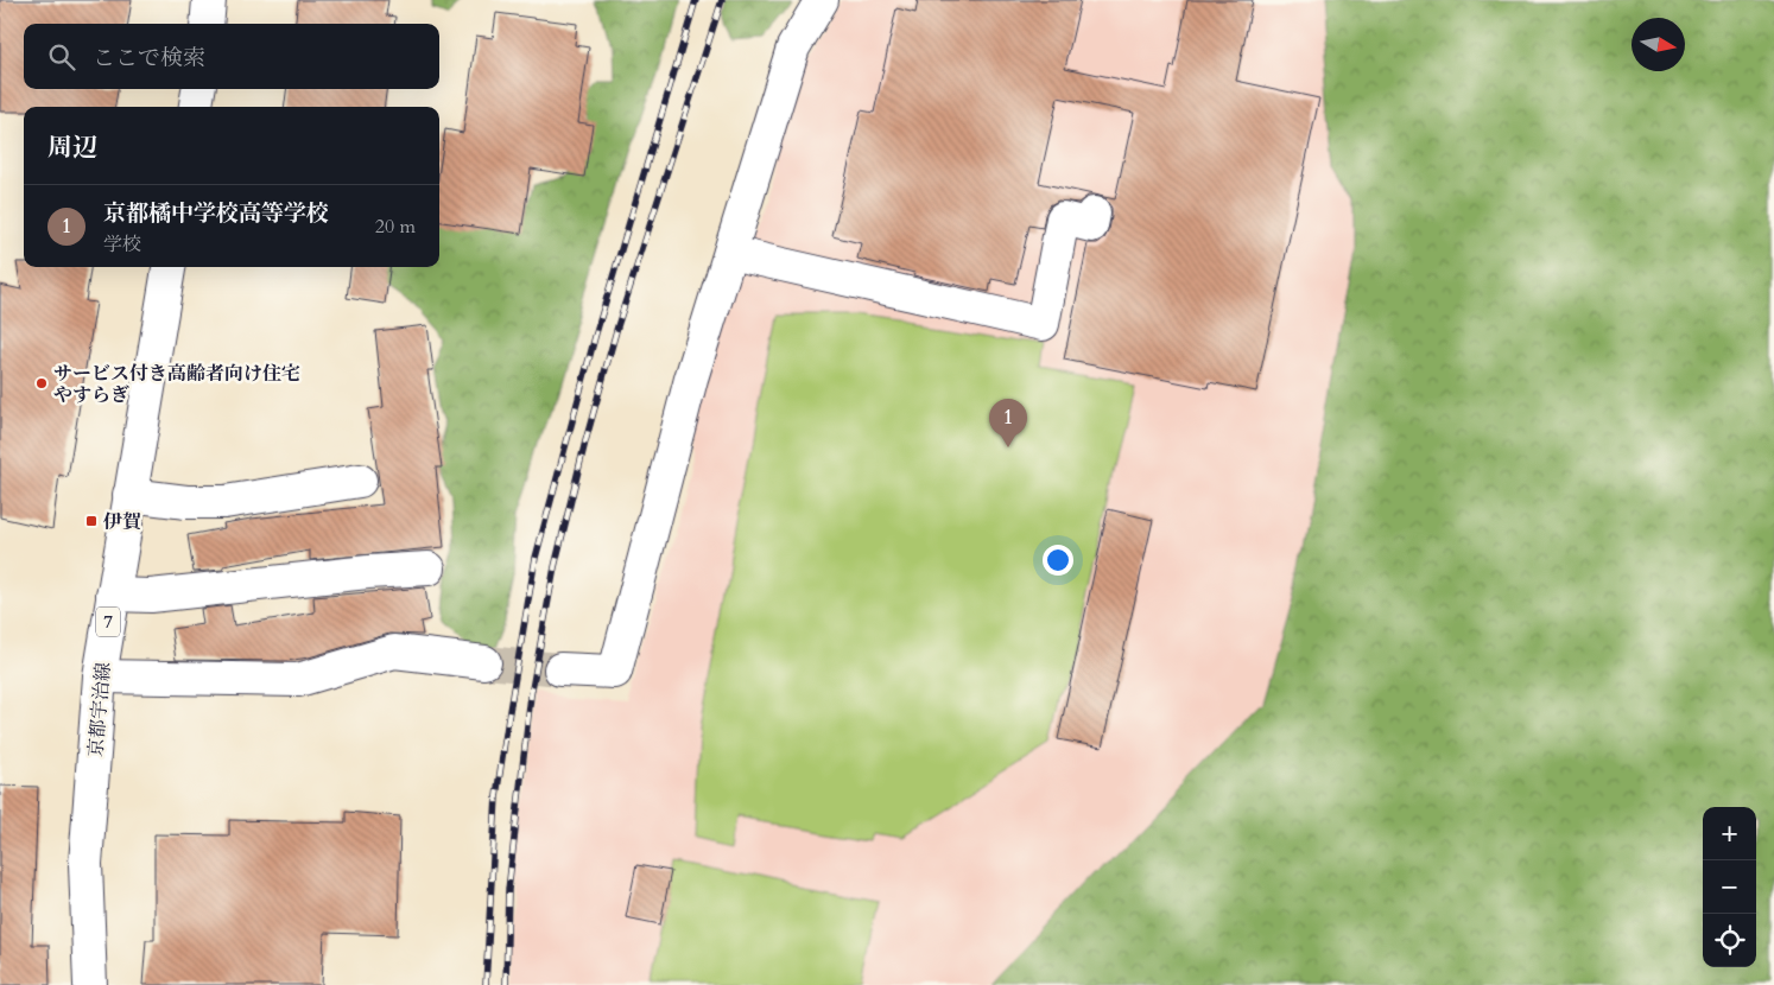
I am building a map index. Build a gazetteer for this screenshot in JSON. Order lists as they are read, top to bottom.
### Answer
{
  "streets": {
    "main road": ["7", "京都宇治線"]
  },
  "places": {
    "other": ["サービス付き高齢者向け住宅 やすらぎ"],
    "transit": ["伊賀"]
  },
  "north": "right",
  "page": {
    "search": "ここで検索",
    "heading": "周辺",
    "list": [
      {
        "mark": "1",
        "name": "京都橘中学校高等学校",
        "note": "学校",
        "value": "20 m"
      }
    ],
    "pins": "1",
    "map_buttons": ["+", "−"]
  }
}
